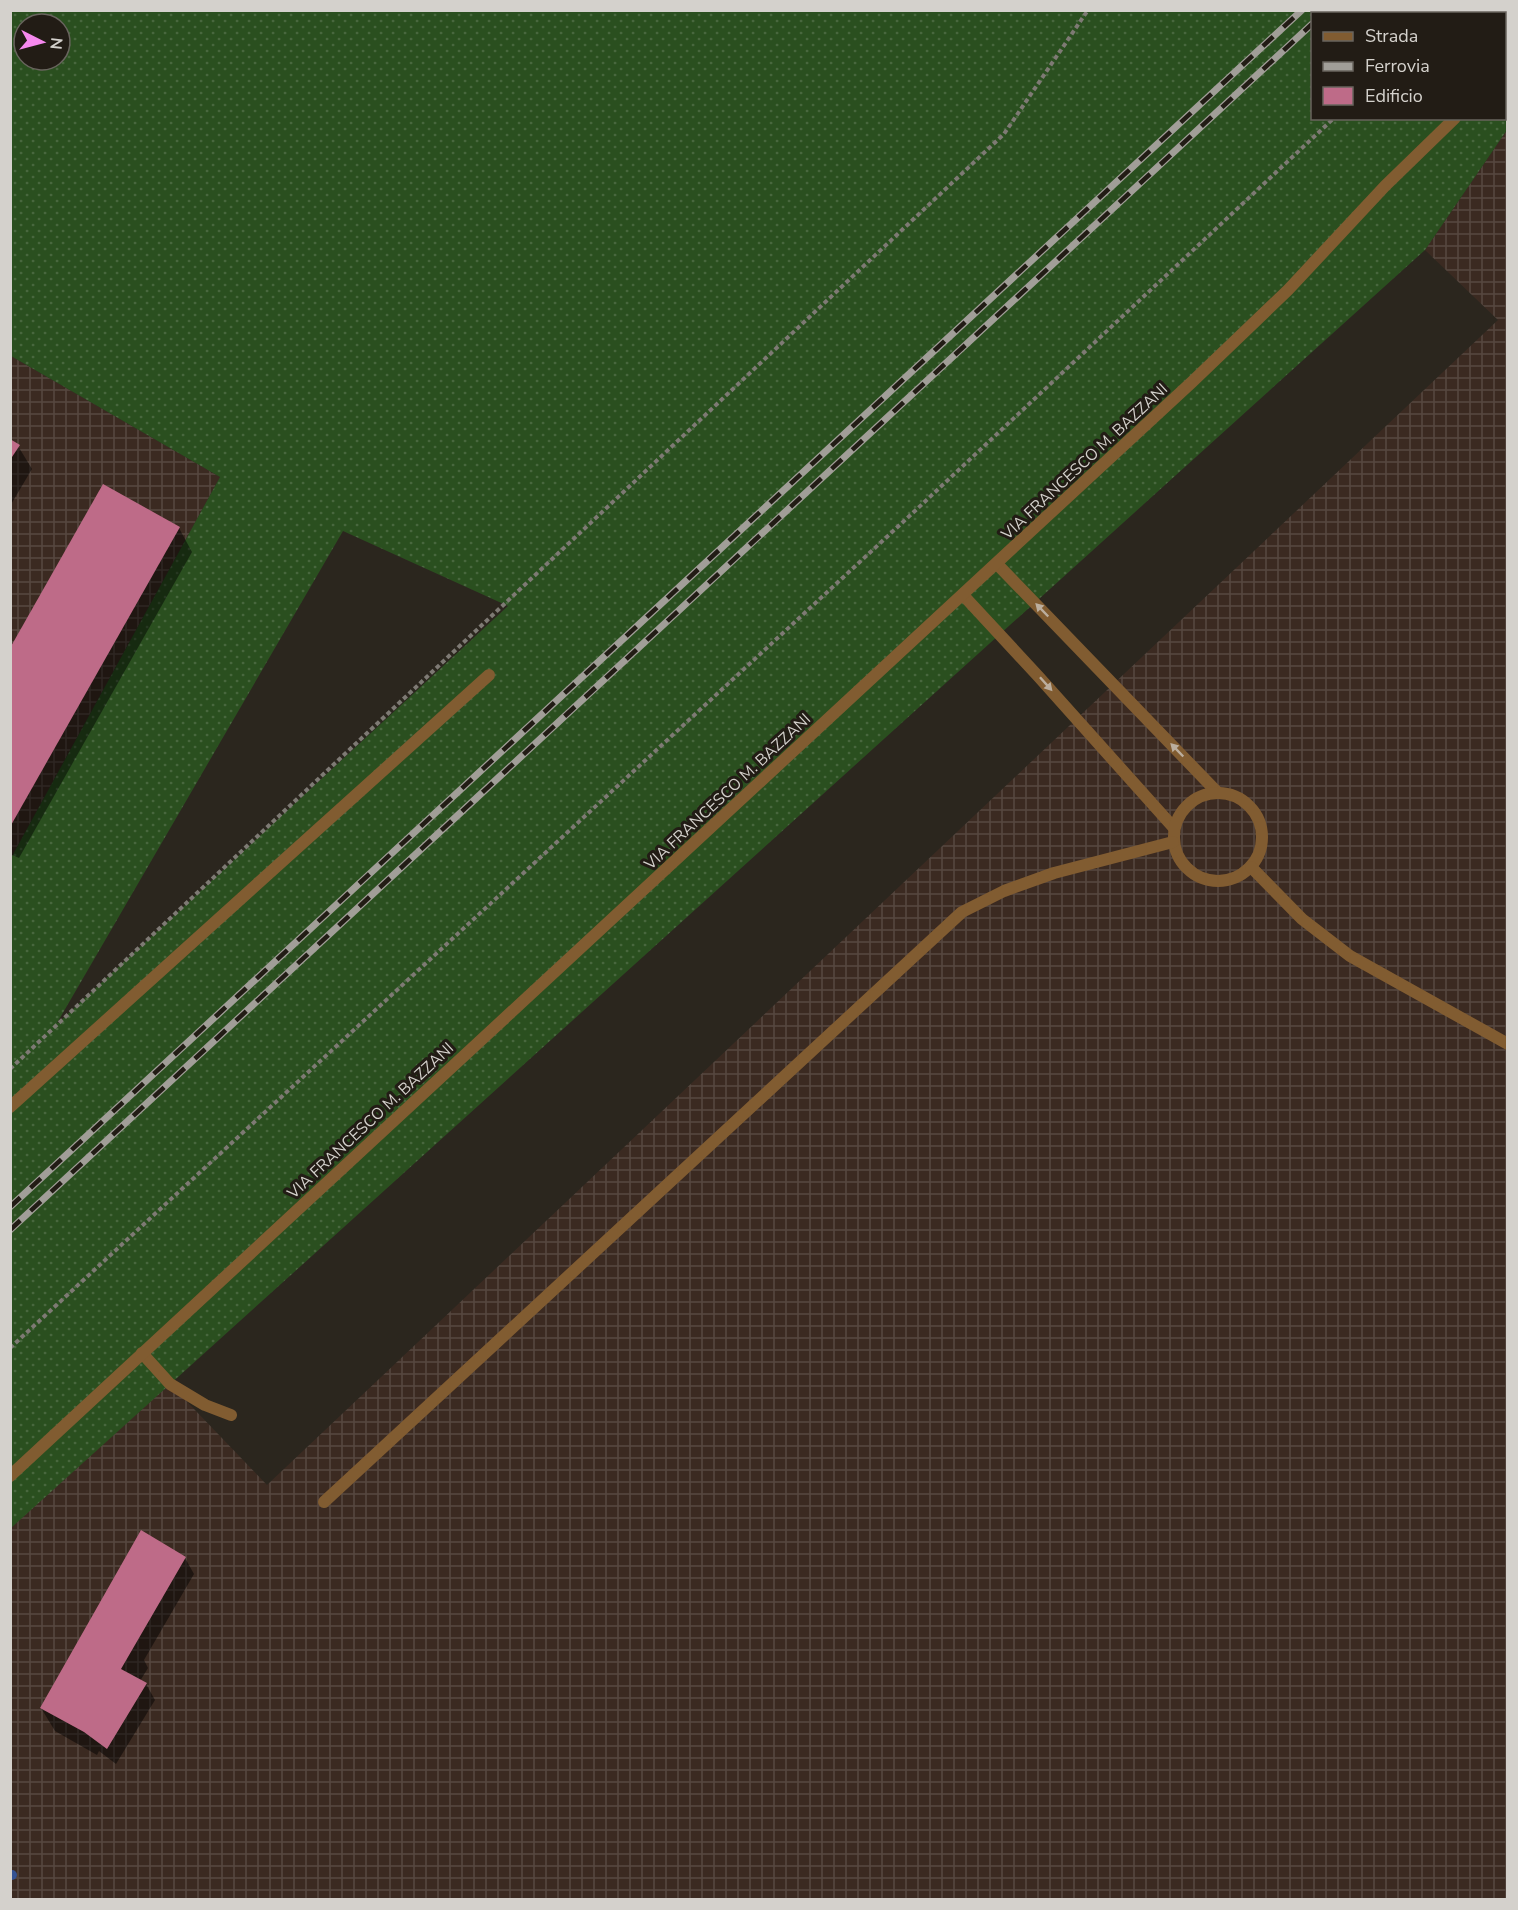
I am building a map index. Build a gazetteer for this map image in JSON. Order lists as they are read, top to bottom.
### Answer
{
  "streets": {
    "street": ["VIA FRANCESCO M. BAZZANI"]
  },
  "legend": ["Strada", "Ferrovia", "Edificio"],
  "north": "right"
}
